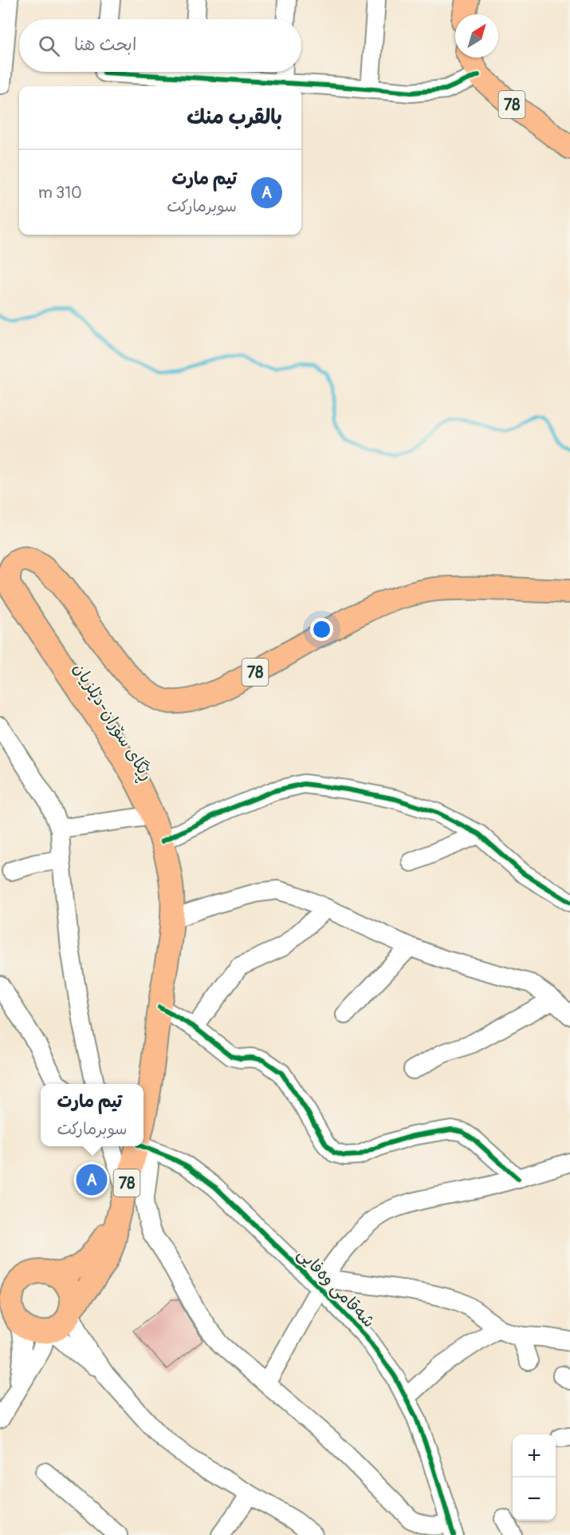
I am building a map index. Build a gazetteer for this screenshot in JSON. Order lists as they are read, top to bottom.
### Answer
{
  "streets": {
    "main road": ["78", "ڕێگای سۆران-دێلزیان"],
    "street": ["شەقامی وەفایی"]
  },
  "north": "top right",
  "page": {
    "search": "ابحث هنا",
    "heading": "بالقرب منك",
    "list": [
      {
        "mark": "A",
        "name": "تیم مارت",
        "note": "سوبرماركت",
        "value": "310 m"
      }
    ],
    "popup": ["تیم مارت", "سوبرماركت"],
    "pins": "A",
    "map_buttons": ["+", "−"]
  }
}
